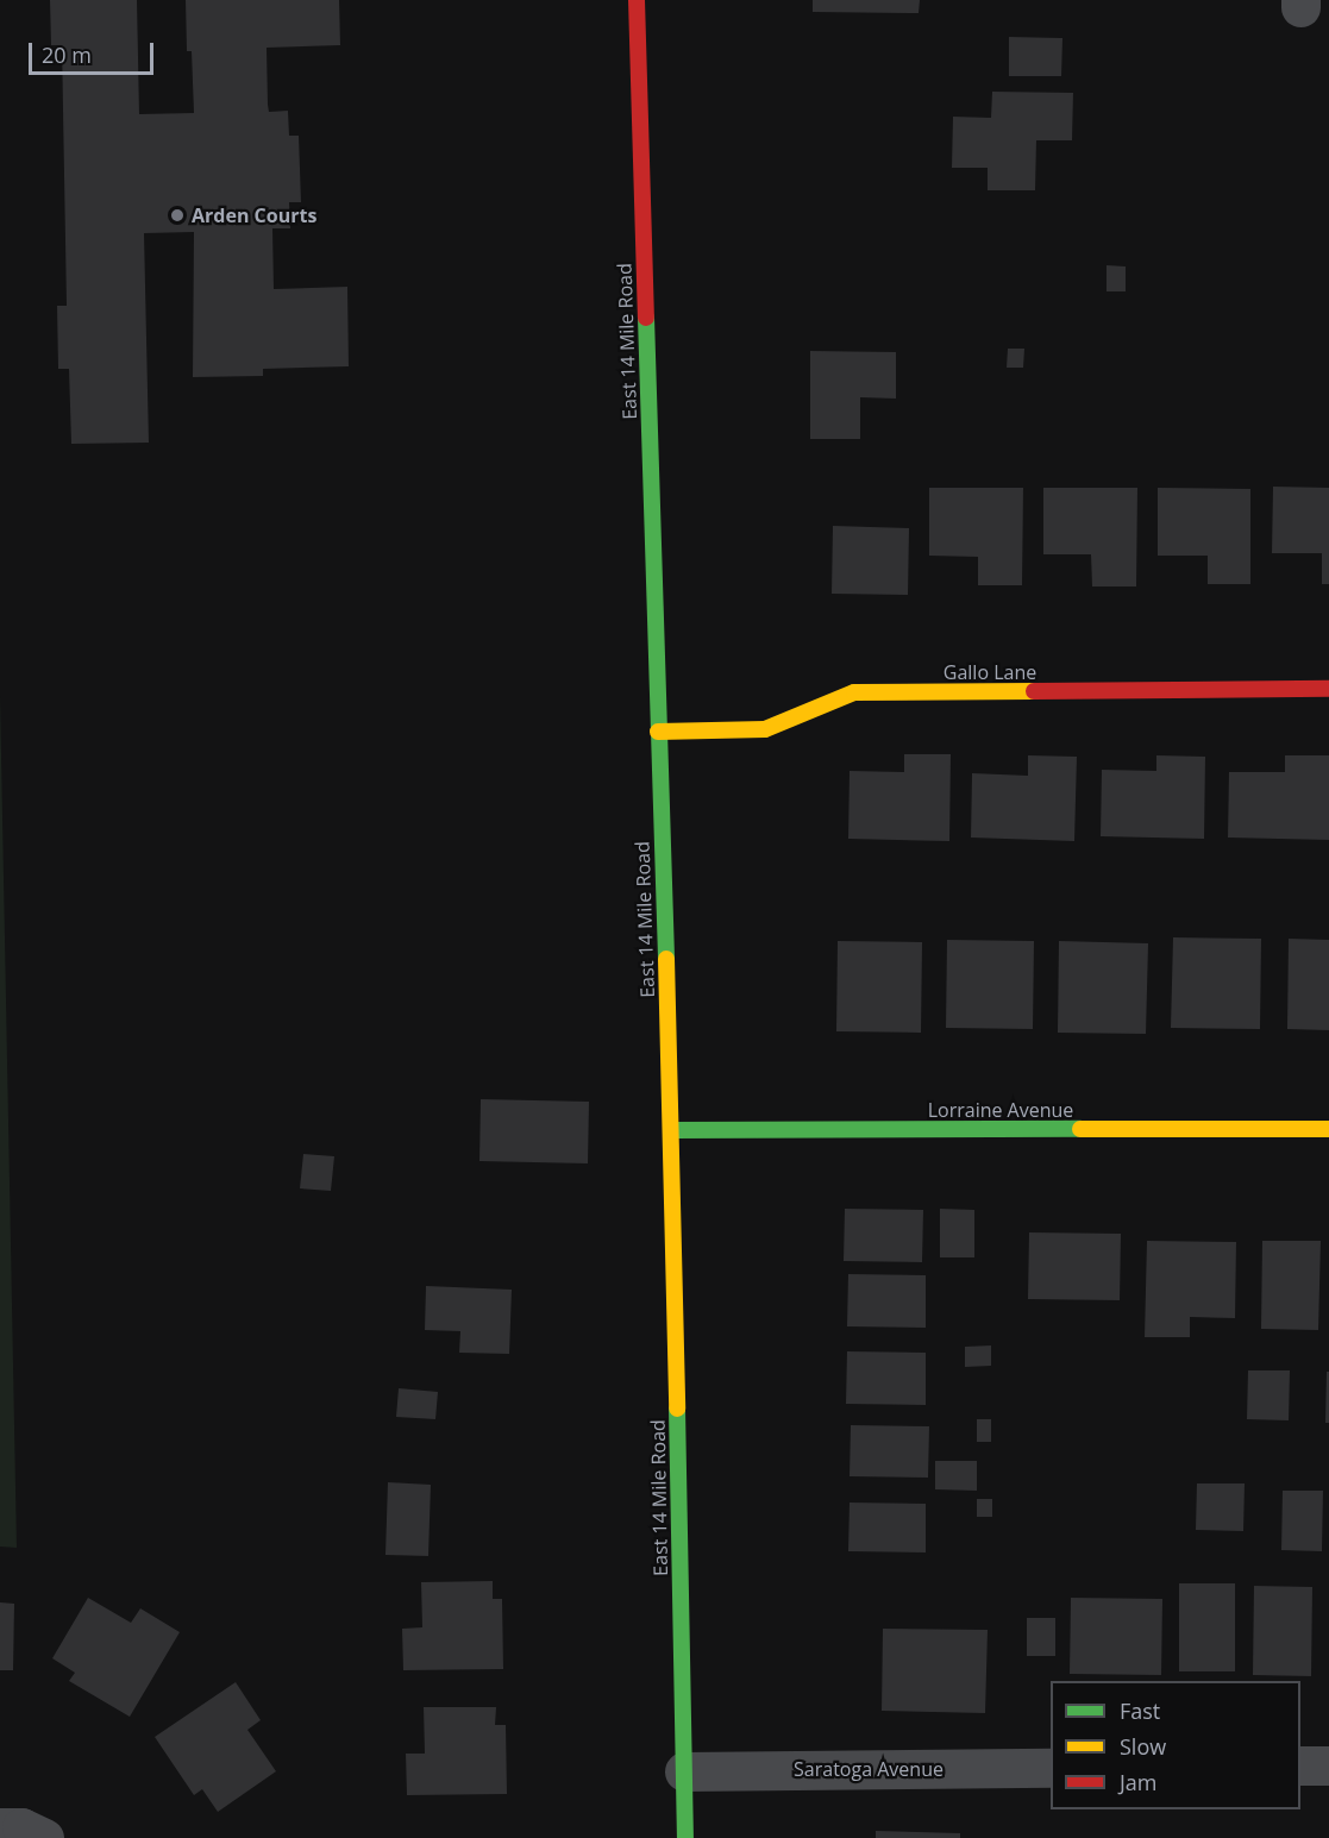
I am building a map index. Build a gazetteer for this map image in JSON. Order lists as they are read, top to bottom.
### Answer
{
  "streets": {
    "main road": ["East 14 Mile Road", "Gallo Lane", "Lorraine Avenue"],
    "street": ["Saratoga Avenue"]
  },
  "crossings": [
    ["East 14 Mile Road", "Gallo Lane"],
    ["East 14 Mile Road", "Lorraine Avenue"],
    ["East 14 Mile Road", "Saratoga Avenue"]
  ],
  "places": ["Arden Courts"],
  "legend": ["Fast", "Slow", "Jam"],
  "scale_bar": "20 m"
}
